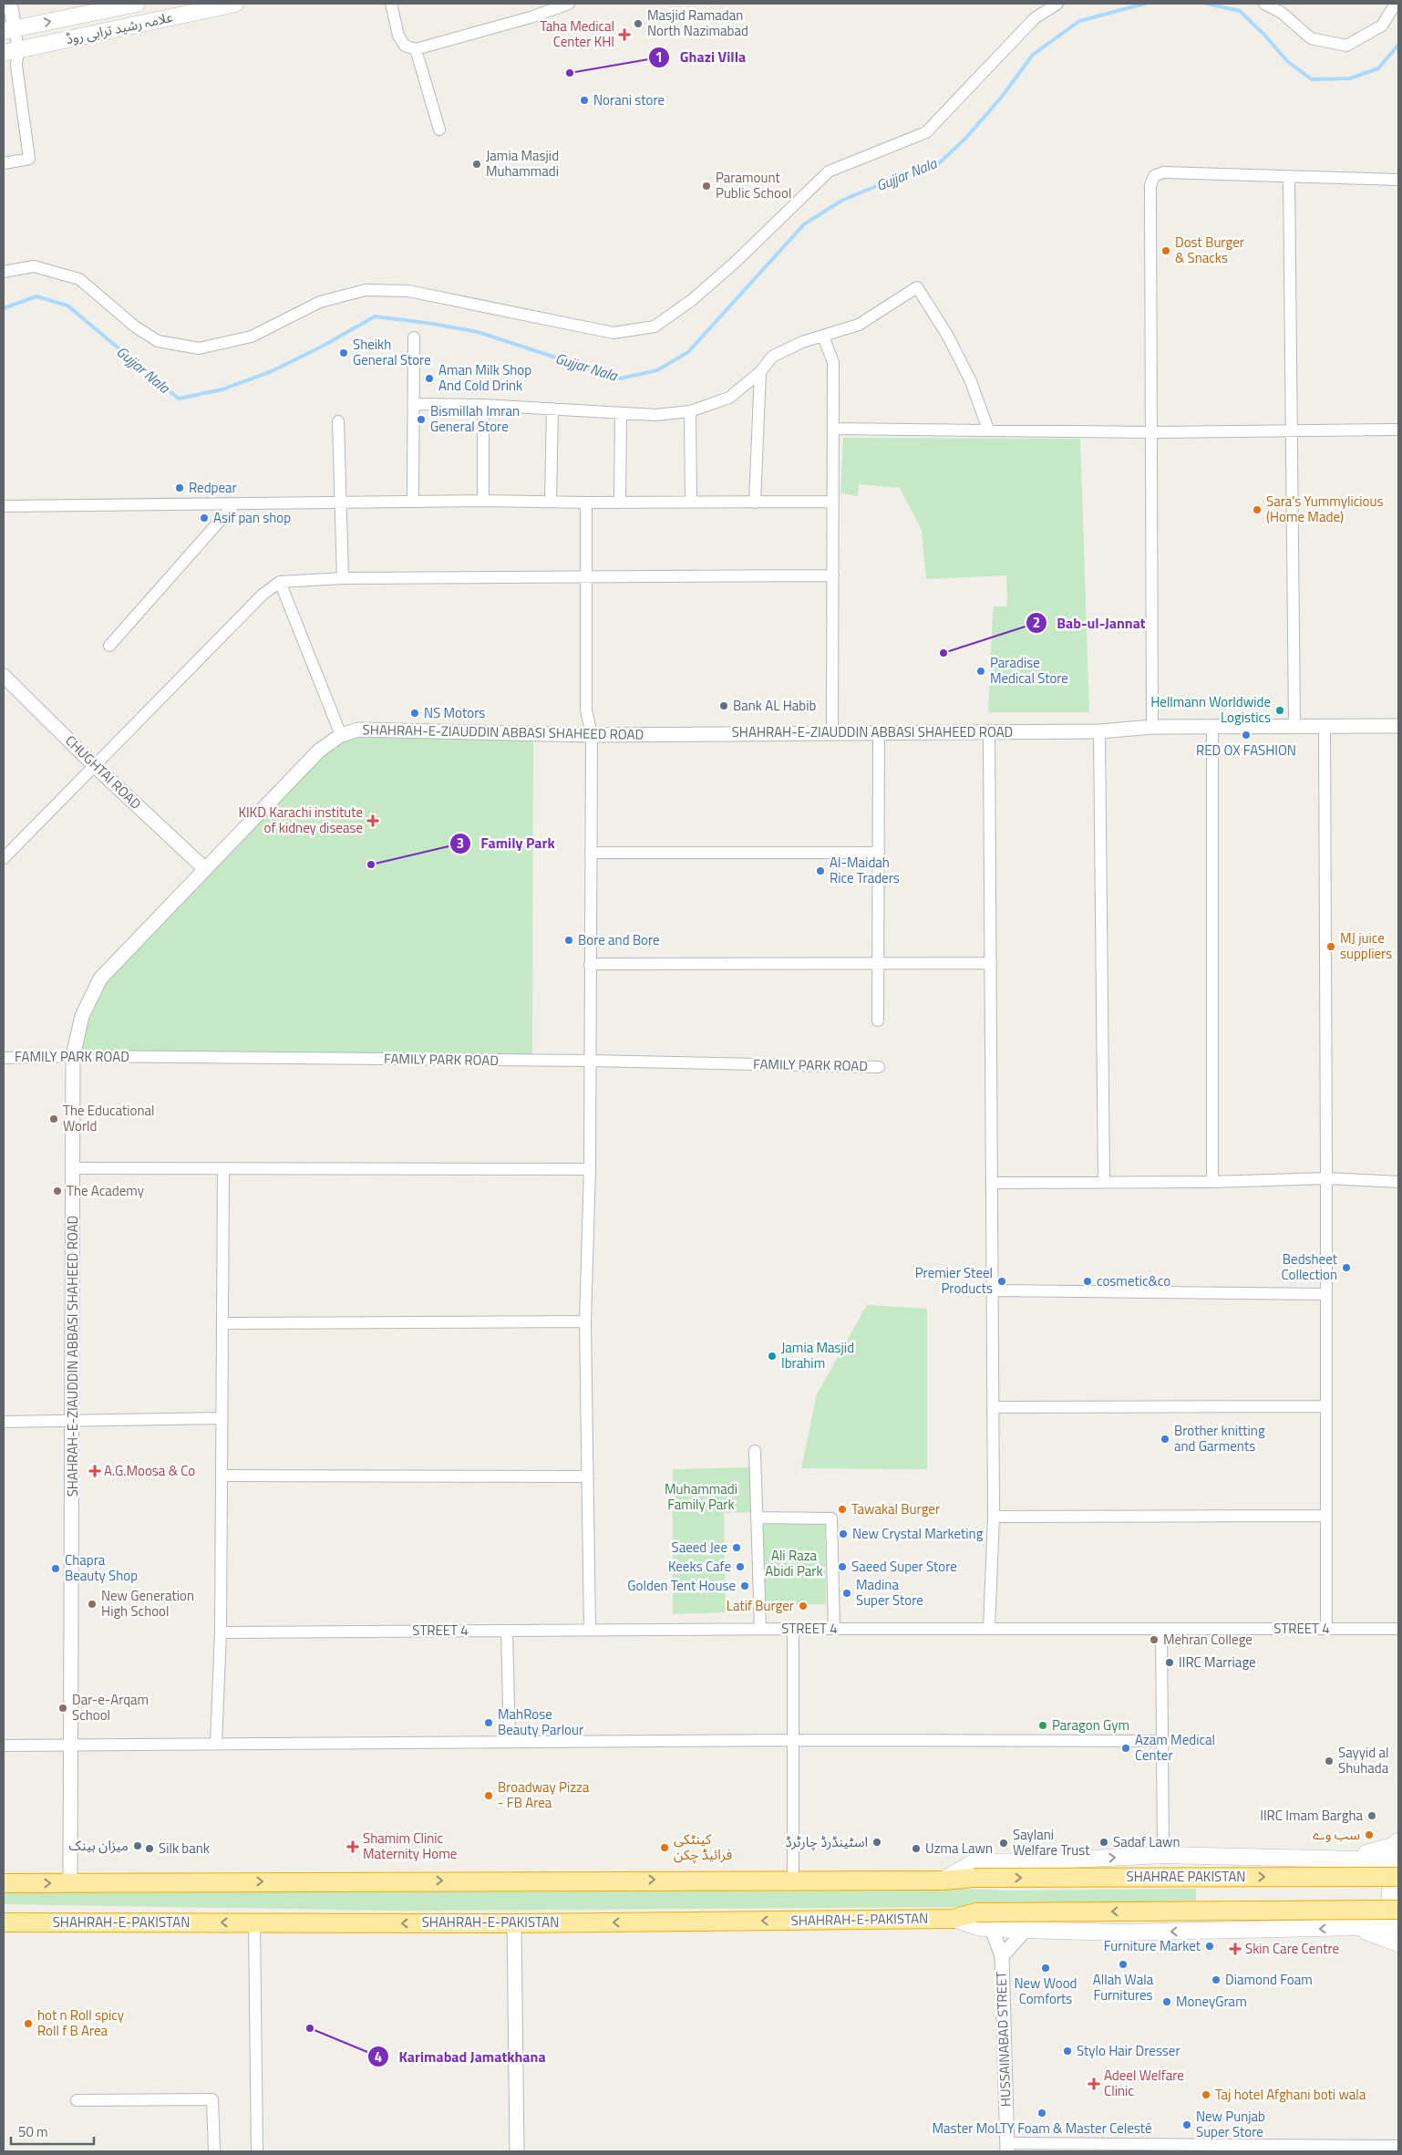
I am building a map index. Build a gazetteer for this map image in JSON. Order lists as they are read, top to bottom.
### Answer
{
  "streets": {
    "highway": ["SHAHRAE PAKISTAN", "SHAHRAH-E-PAKISTAN"],
    "main road": ["علامہ رشید ترابی روڈ"],
    "street": [
      "SHAHRAH-E-ZIAUDDIN ABBASI SHAHEED ROAD",
      "CHUGHTAI ROAD",
      "FAMILY PARK ROAD",
      "STREET 4",
      "HUSSAINABAD STREET"
    ]
  },
  "crossings": [
    ["SHAHRAH-E-ZIAUDDIN ABBASI SHAHEED ROAD", "CHUGHTAI ROAD"],
    ["SHAHRAH-E-ZIAUDDIN ABBASI SHAHEED ROAD", "FAMILY PARK ROAD"]
  ],
  "one_way": ["SHAHRAE PAKISTAN"],
  "water": ["Gujjar Nala"],
  "parks": ["Muhammadi Family Park", "Ali Raza Abidi Park"],
  "places": {
    "other": [
      "Masjid Ramadan North Nazimabad",
      "Ghazi Villa",
      "Norani store",
      "Jamia Masjid Muhammadi",
      "Paramount Public School",
      "Dost Burger & Snacks",
      "Sheikh General Store",
      "Aman Milk Shop And Cold Drink",
      "Bismillah Imran General Store",
      "Redpear",
      "Sara's Yummylicious (Home Made)",
      "Asif pan shop",
      "Bab-ul-Jannat",
      "Paradise Medical Store",
      "Bank AL Habib",
      "Hellmann Worldwide Logistics",
      "NS Motors",
      "RED OX FASHION",
      "Family Park",
      "Al-Maidah Rice Traders",
      "Bore and Bore",
      "MJ juice suppliers",
      "The Educational World",
      "The Academy",
      "Bedsheet Collection",
      "Premier Steel Products",
      "cosmetic&co",
      "Jamia Masjid Ibrahim",
      "Brother knitting and Garments",
      "Tawakal Burger",
      "New Crystal Marketing",
      "Saeed Jee",
      "Keeks Cafe",
      "Saeed Super Store",
      "Chapra Beauty Shop",
      "Golden Tent House",
      "Madina Super Store",
      "New Generation High School",
      "Latif Burger",
      "Mehran College",
      "IIRC Marriage",
      "Dar-e-Arqam School",
      "MahRose Beauty Parlour",
      "Paragon Gym",
      "Azam Medical Center",
      "Sayyid al Shuhada",
      "Broadway Pizza - FB Area",
      "IIRC Imam Bargha",
      "سب وے",
      "اسٹینڈرڈ چارٹرڈ",
      "Sadaf Lawn",
      "Saylani Welfare Trust",
      "میزان بینک",
      "کینٹکی فرائیڈ چکن",
      "Silk bank",
      "Uzma Lawn",
      "Furniture Market",
      "Allah Wala Furnitures",
      "New Wood Comforts",
      "Diamond Foam",
      "MoneyGram",
      "hot n Roll spicy Roll f B Area",
      "Karimabad Jamatkhana",
      "Stylo Hair Dresser",
      "Taj hotel Afghani boti wala",
      "Master MoLTY Foam & Master Celesté",
      "New Punjab Super Store"
    ],
    "health": [
      "Taha Medical Center KHI",
      "KIKD Karachi institute of kidney disease",
      "A.G.Moosa & Co",
      "Shamim Clinic Maternity Home",
      "Skin Care Centre",
      "Adeel Welfare Clinic"
    ]
  },
  "scale_bar": "50 m"
}
